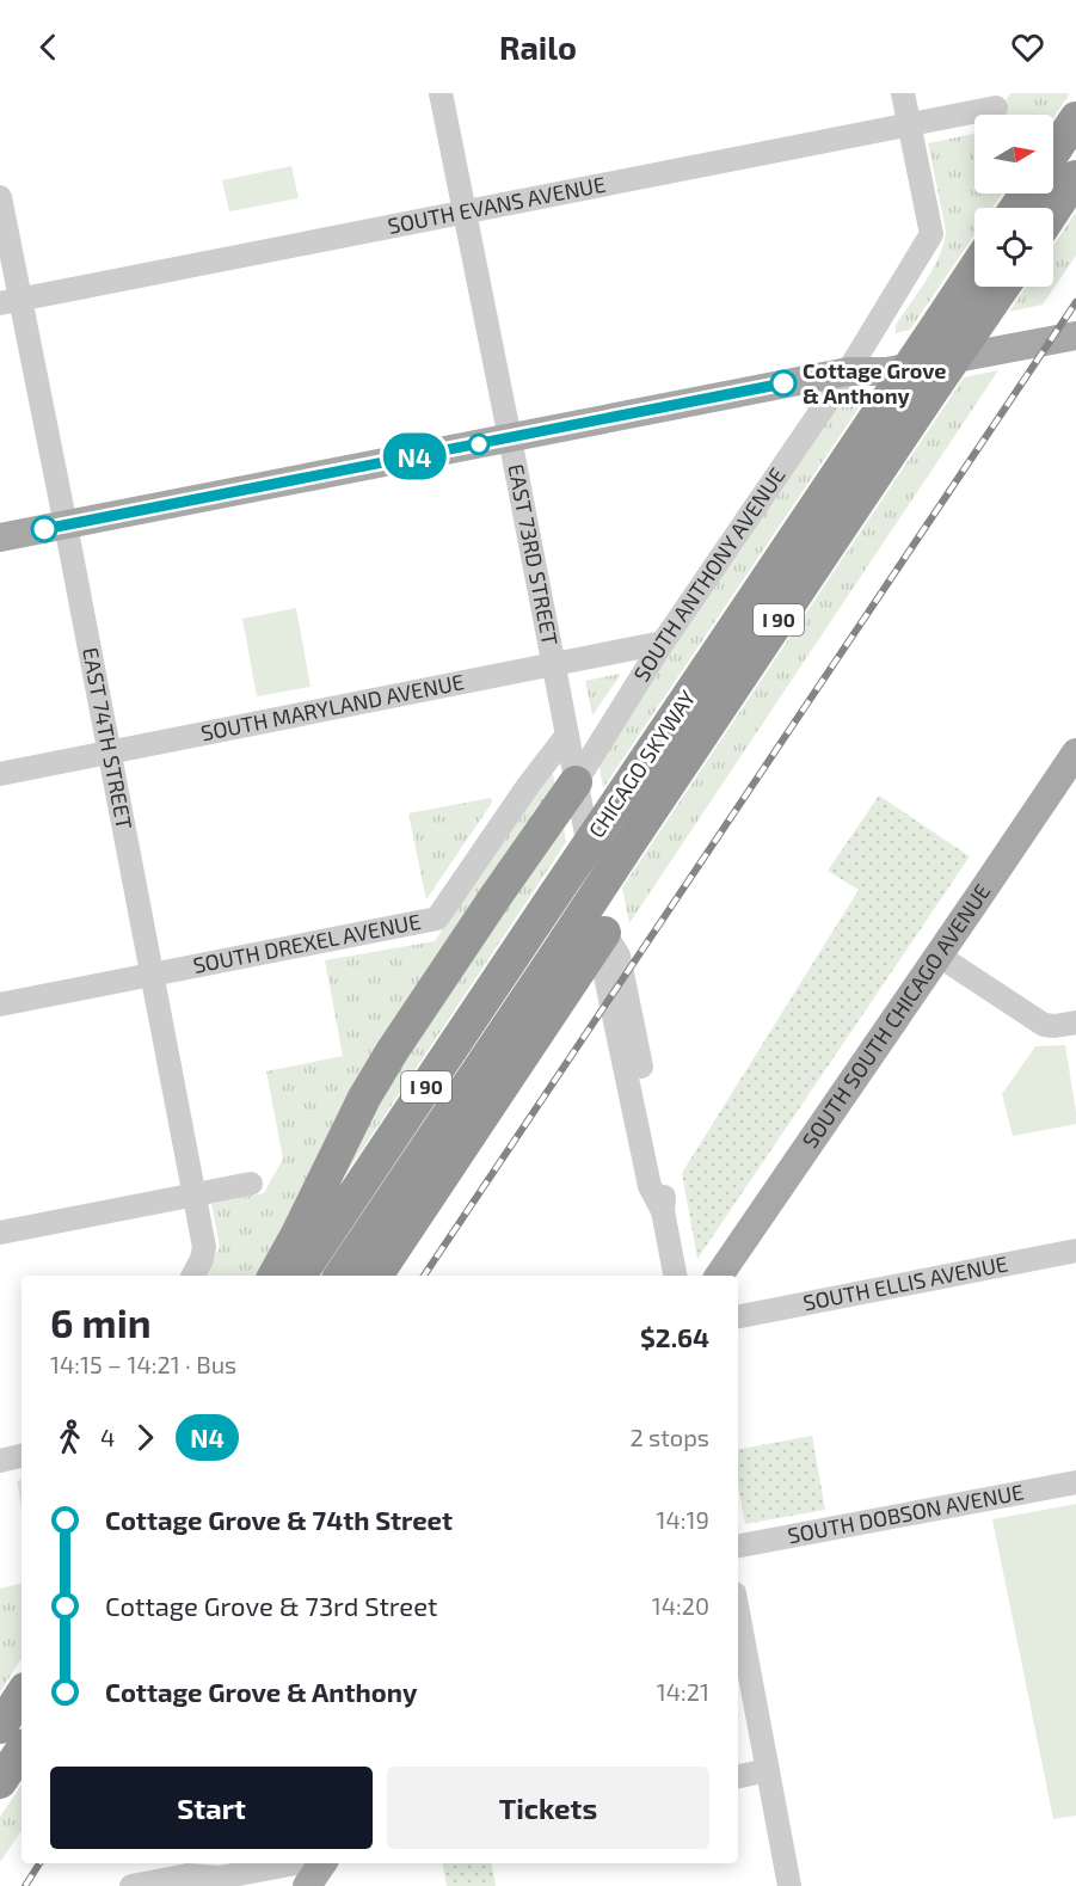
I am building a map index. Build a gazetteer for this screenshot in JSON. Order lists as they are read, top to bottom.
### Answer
{
  "streets": {
    "highway": ["I 90", "CHICAGO SKYWAY"],
    "main road": ["SOUTH SOUTH CHICAGO AVENUE"],
    "street": [
      "SOUTH EVANS AVENUE",
      "EAST 73RD STREET",
      "SOUTH ANTHONY AVENUE",
      "SOUTH MARYLAND AVENUE",
      "EAST 74TH STREET",
      "SOUTH DREXEL AVENUE",
      "SOUTH ELLIS AVENUE",
      "SOUTH DOBSON AVENUE"
    ]
  },
  "crossings": [
    ["SOUTH EVANS AVENUE", "EAST 73RD STREET"],
    ["SOUTH EVANS AVENUE", "SOUTH ANTHONY AVENUE"],
    ["SOUTH EVANS AVENUE", "EAST 74TH STREET"],
    ["EAST 73RD STREET", "SOUTH ANTHONY AVENUE"],
    ["EAST 73RD STREET", "SOUTH MARYLAND AVENUE"],
    ["EAST 73RD STREET", "SOUTH DREXEL AVENUE"],
    ["SOUTH ANTHONY AVENUE", "SOUTH MARYLAND AVENUE"],
    ["SOUTH MARYLAND AVENUE", "EAST 74TH STREET"],
    ["EAST 74TH STREET", "SOUTH DREXEL AVENUE"]
  ],
  "places": ["Cottage Grove & Anthony"],
  "lines": ["bus line N4"],
  "north": "right",
  "page": {
    "header": "Railo",
    "on_map": "N4",
    "heading": ["6 min", "14:15 – 14:21 · Bus", "$2.64"],
    "legs": ["4", "N4", "2 stops"],
    "list": [
      {
        "name": "Cottage Grove & 74th Street",
        "value": "14:19"
      },
      {
        "name": "Cottage Grove & 73rd Street",
        "value": "14:20"
      },
      {
        "name": "Cottage Grove & Anthony",
        "value": "14:21"
      }
    ],
    "buttons": ["Start", "Tickets"]
  }
}
